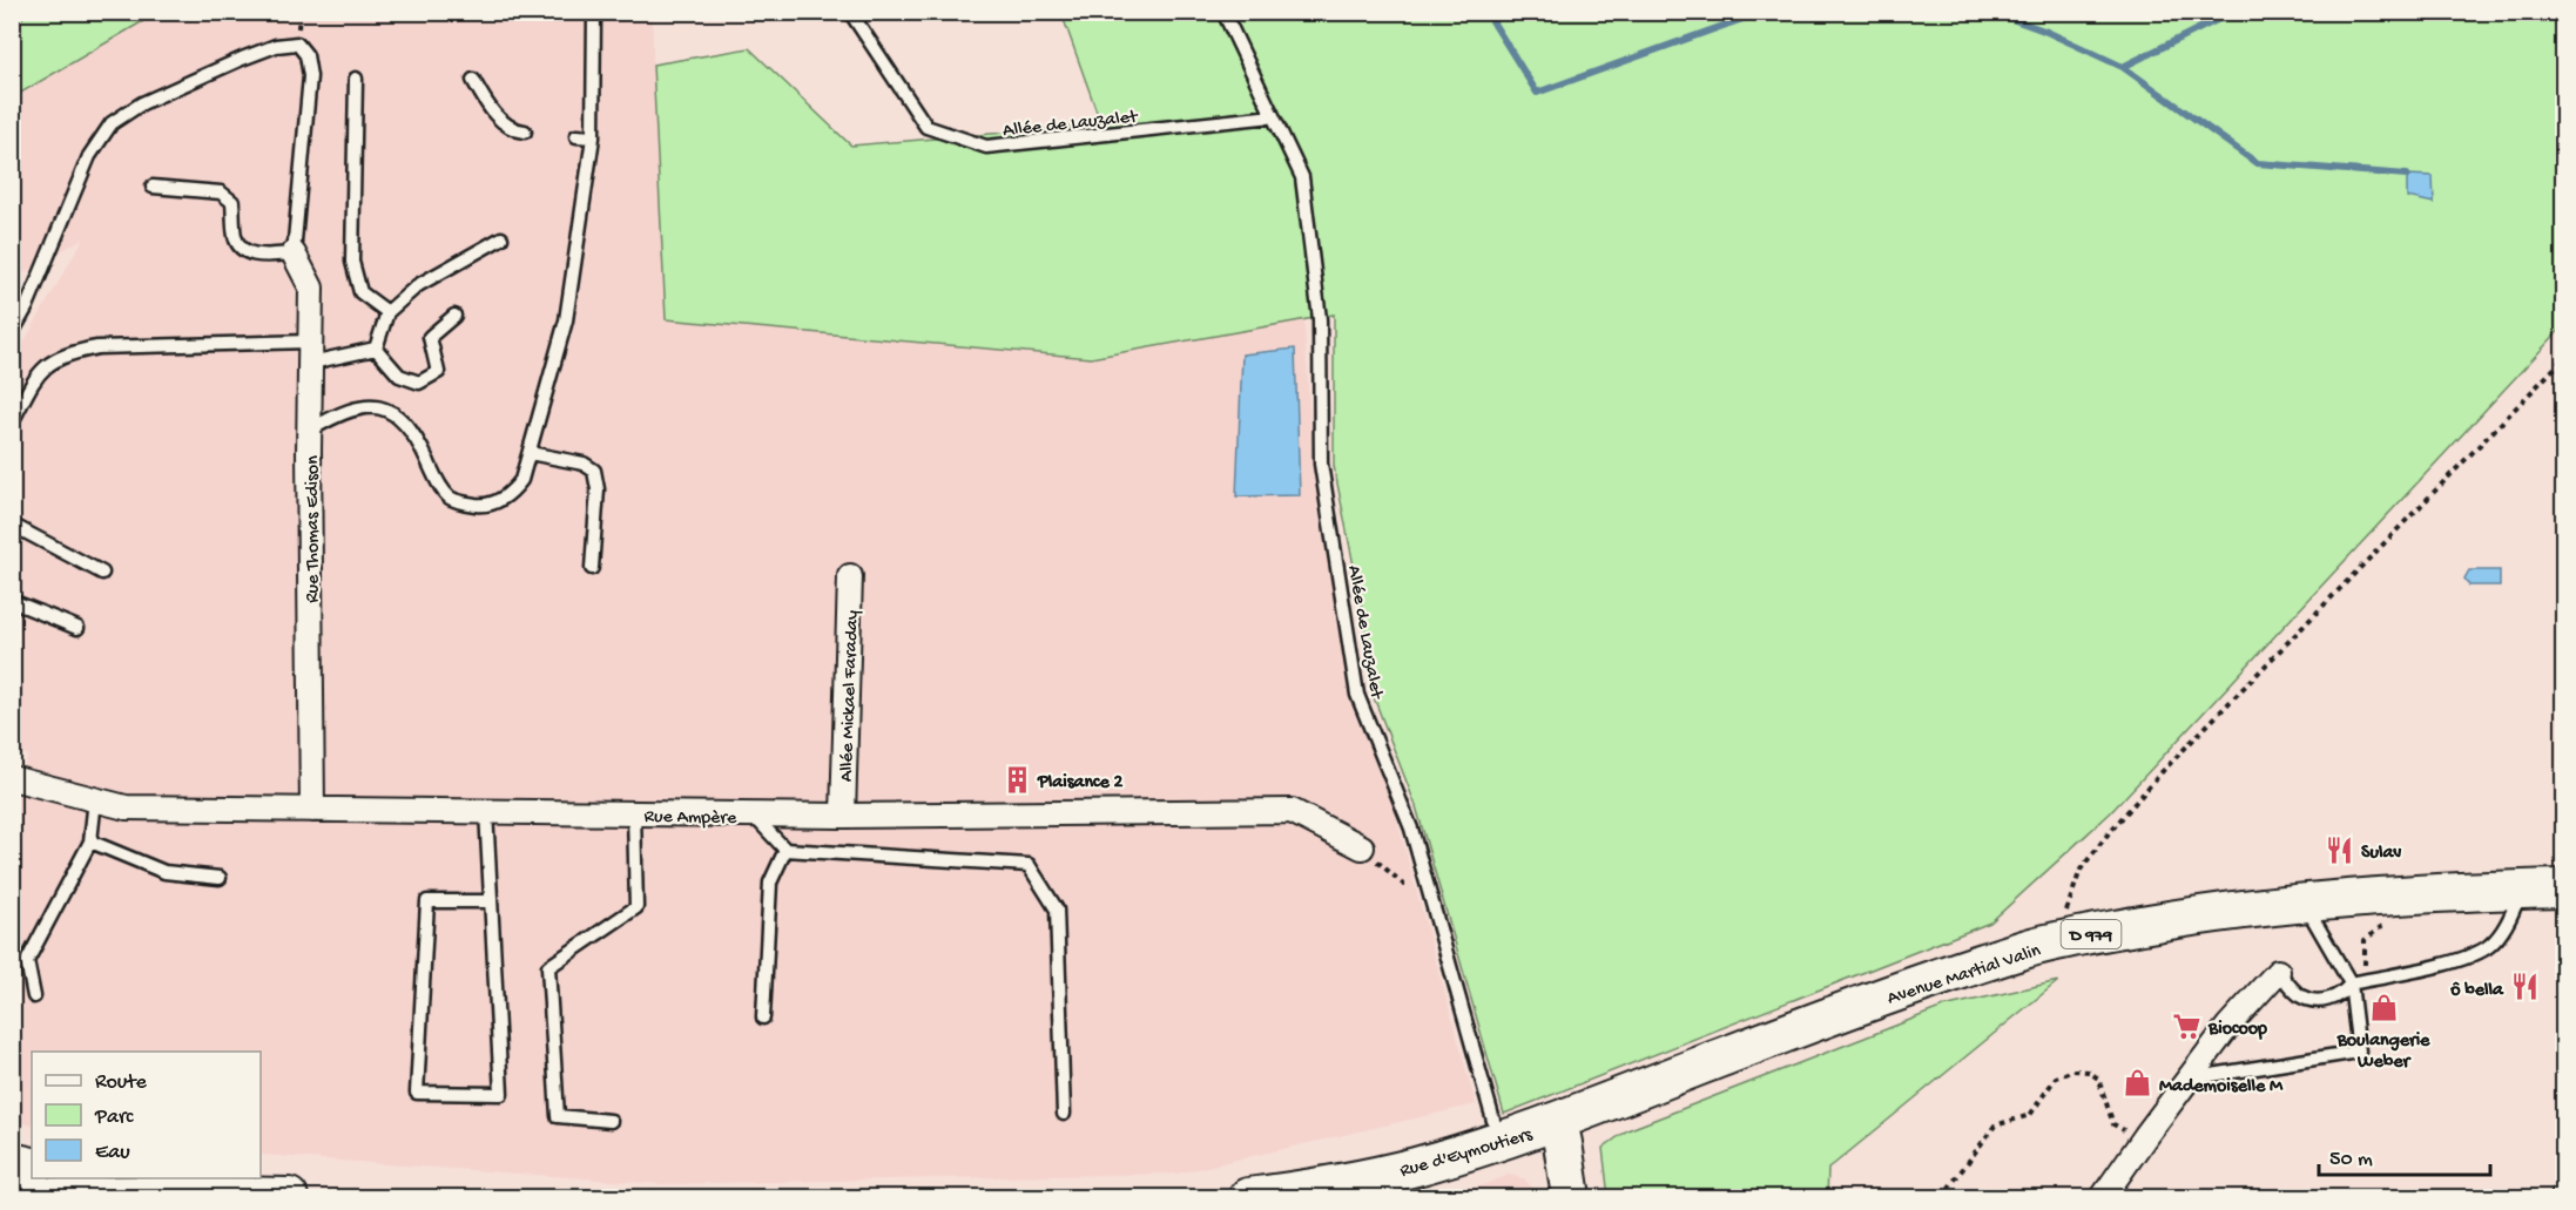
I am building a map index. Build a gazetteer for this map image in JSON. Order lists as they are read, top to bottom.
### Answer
{
  "streets": {
    "main road": ["D 979", "Avenue Martial Valin", "Rue d'Eymoutiers"],
    "street": ["Rue Thomas Edison", "Allée Mickael Faraday", "Rue Ampère"],
    "lane": ["Allée de Lauzalet"]
  },
  "crossings": [
    ["Allée de Lauzalet", "Rue d'Eymoutiers"],
    ["Rue Thomas Edison", "Rue Ampère"],
    ["Allée Mickael Faraday", "Rue Ampère"],
    ["D 979", "Avenue Martial Valin"],
    ["Avenue Martial Valin", "Rue d'Eymoutiers"]
  ],
  "places": {
    "building": ["Plaisance 2"],
    "restaurant": ["Sulav", "ô bella"],
    "shop": ["Boulangerie Weber", "Mademoiselle M"],
    "supermarket": ["Biocoop"]
  },
  "legend": ["Route", "Parc", "Eau"],
  "scale_bar": "50 m"
}
